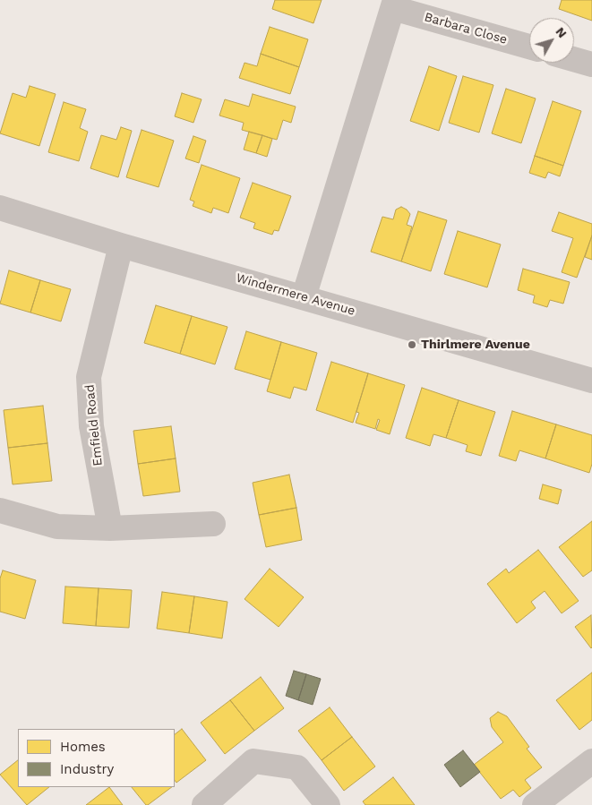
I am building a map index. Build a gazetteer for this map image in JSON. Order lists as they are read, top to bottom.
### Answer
{
  "streets": {
    "street": ["Barbara Close", "Windermere Avenue", "Emfield Road"]
  },
  "crossings": [
    ["Windermere Avenue", "Emfield Road"]
  ],
  "places": ["Thirlmere Avenue"],
  "legend": ["Homes", "Industry"],
  "north": "top right"
}
